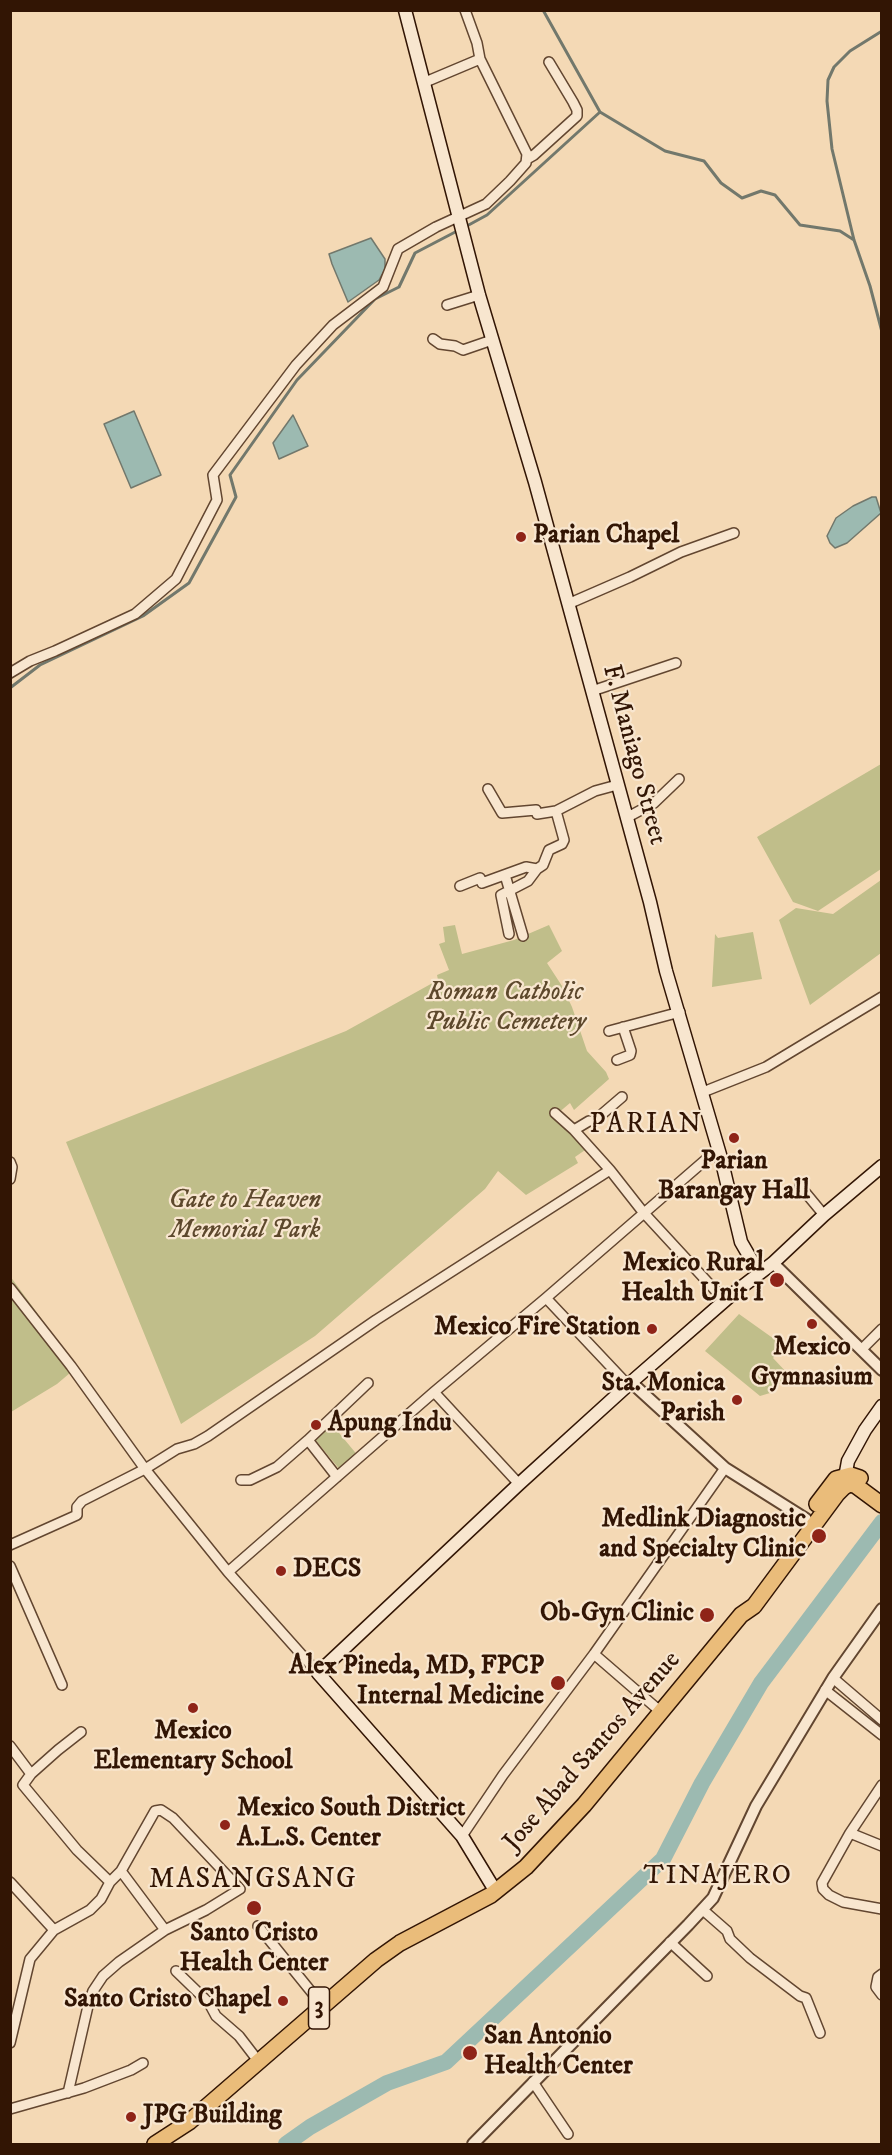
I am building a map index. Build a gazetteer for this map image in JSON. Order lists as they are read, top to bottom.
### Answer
{
  "streets": {
    "highway": ["Jose Abad Santos Avenue", "3"],
    "main road": ["F. Maniago Street"]
  },
  "districts": ["PARIAN", "TINAJERO", "MASANGSANG"],
  "parks": ["Roman Catholic Public Cemetery", "Gate to Heaven Memorial Park"],
  "places": [
    "Parian Chapel",
    "Parian Barangay Hall",
    "Mexico Rural Health Unit I",
    "Mexico Gymnasium",
    "Mexico Fire Station",
    "Sta. Monica Parish",
    "Apung Indu",
    "Medlink Diagnostic and Specialty Clinic",
    "DECS",
    "Ob-Gyn Clinic",
    "Alex Pineda, MD, FPCP Internal Medicine",
    "Mexico Elementary School",
    "Mexico South District A.L.S. Center",
    "Santo Cristo Health Center",
    "Santo Cristo Chapel",
    "San Antonio Health Center",
    "JPG Building"
  ]
}
